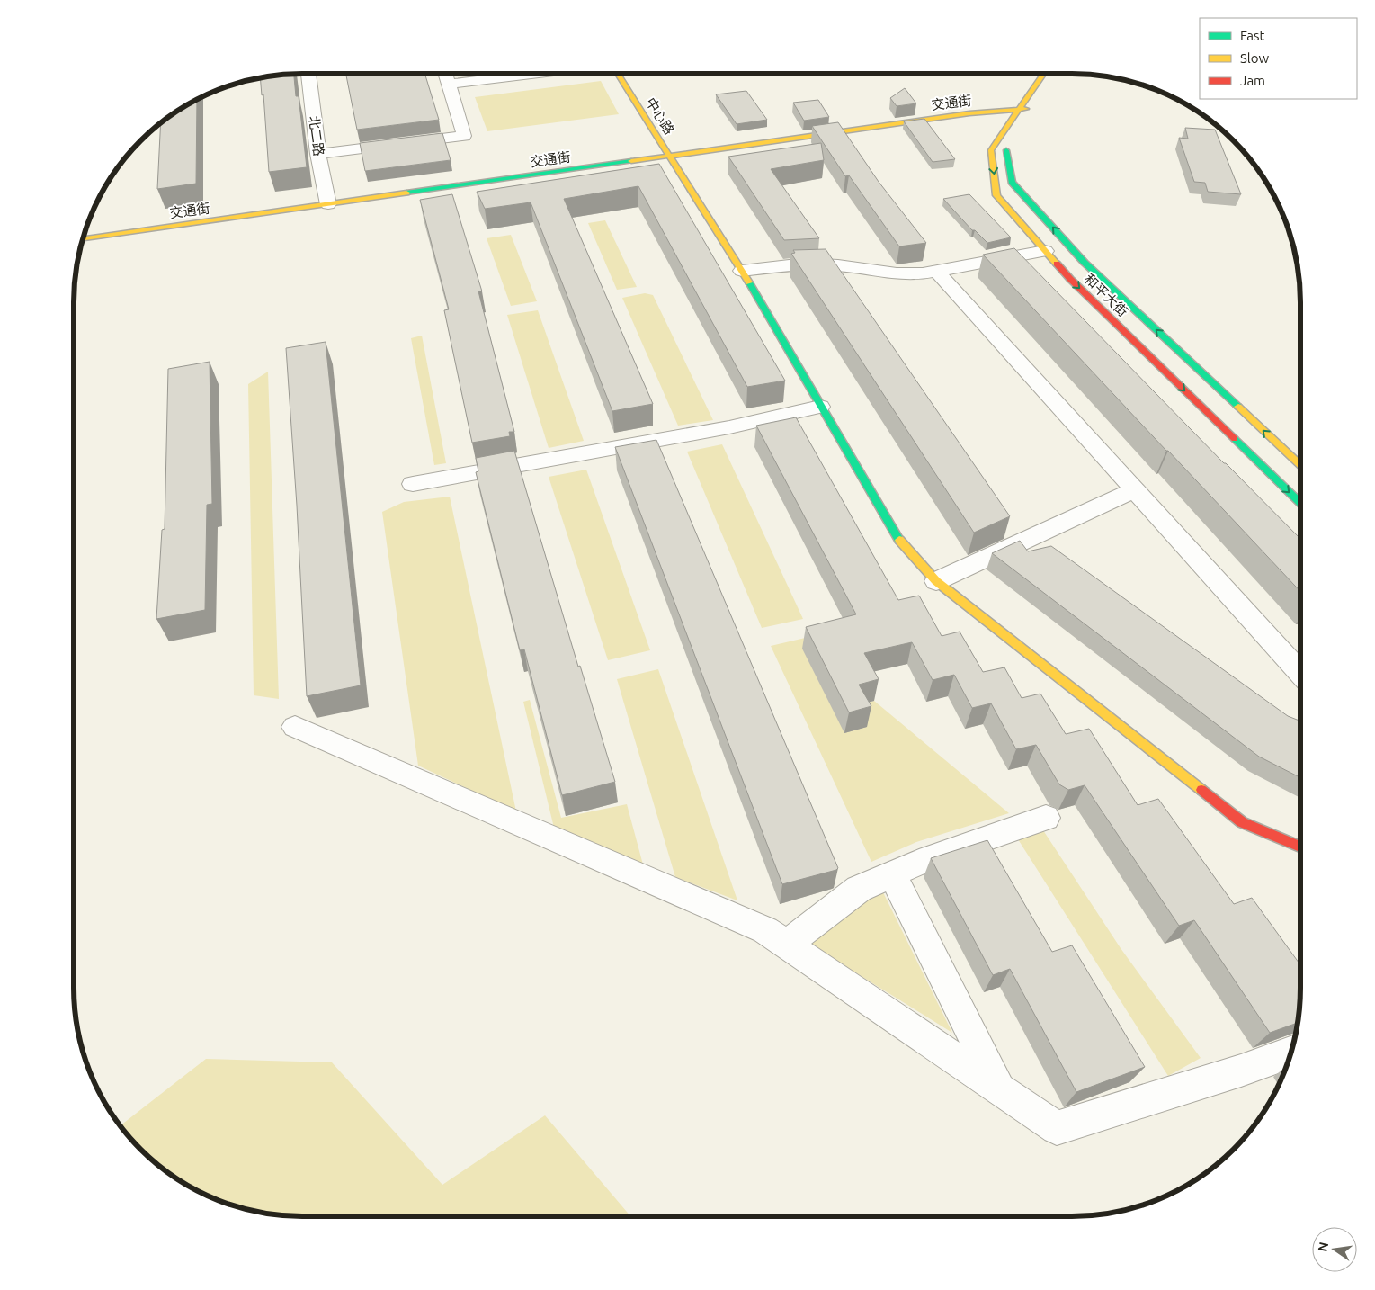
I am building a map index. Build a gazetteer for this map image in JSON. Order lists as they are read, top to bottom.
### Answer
{
  "streets": {
    "street": [
      "交通街",
      "中心路",
      "北二路",
      "和平大街"
    ]
  },
  "crossings": [
    ["交通街", "中心路"],
    ["交通街", "北二路"],
    ["交通街", "和平大街"]
  ],
  "legend": ["Fast", "Slow", "Jam"],
  "north": "left"
}
